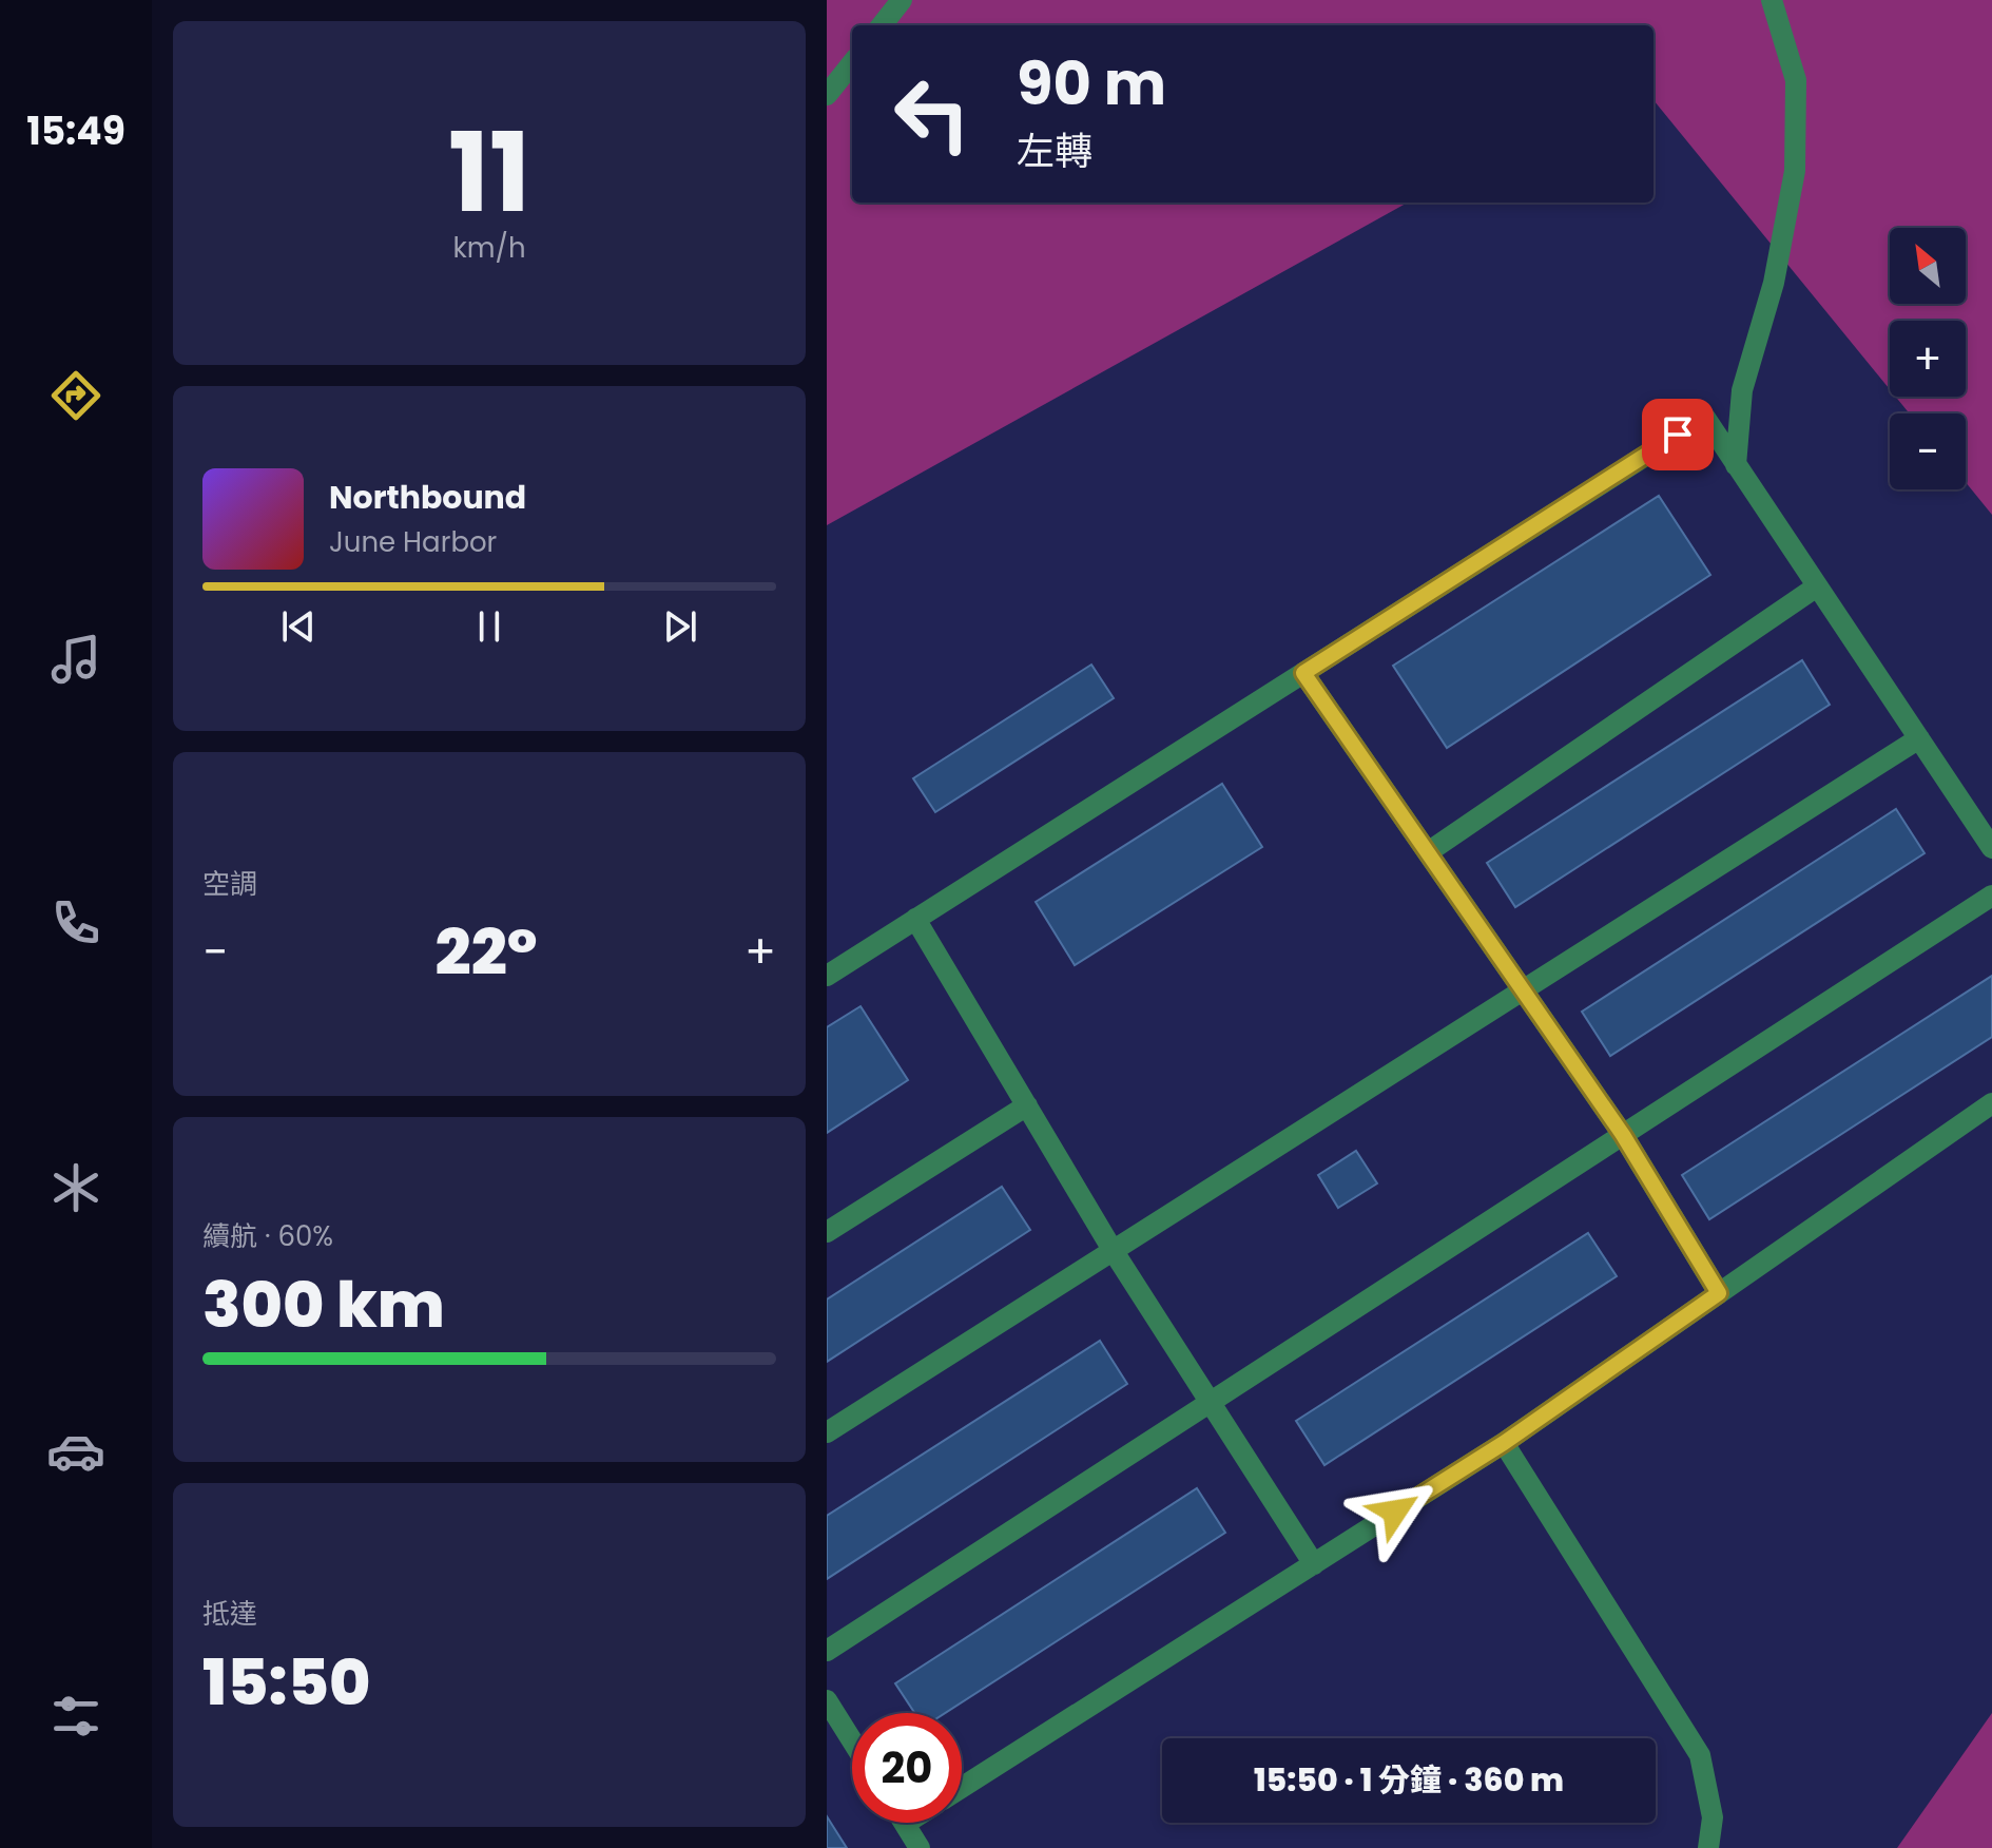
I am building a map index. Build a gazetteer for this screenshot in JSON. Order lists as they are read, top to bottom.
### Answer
{
  "north": "top left",
  "page": {
    "tabs": "15:49",
    "tile": [
      ["11", "km/h"],
      "空調",
      ["續航 · 60%", "300 km"],
      ["抵達", "15:50"]
    ],
    "turn": ["90 m", "左轉"],
    "map_buttons": ["+", "−"],
    "song": ["Northbound", "June Harbor"],
    "heat": ["−", "22°", "+"],
    "limit": "20",
    "trip": "15:50 · 1 分鐘 · 360 m"
  }
}
